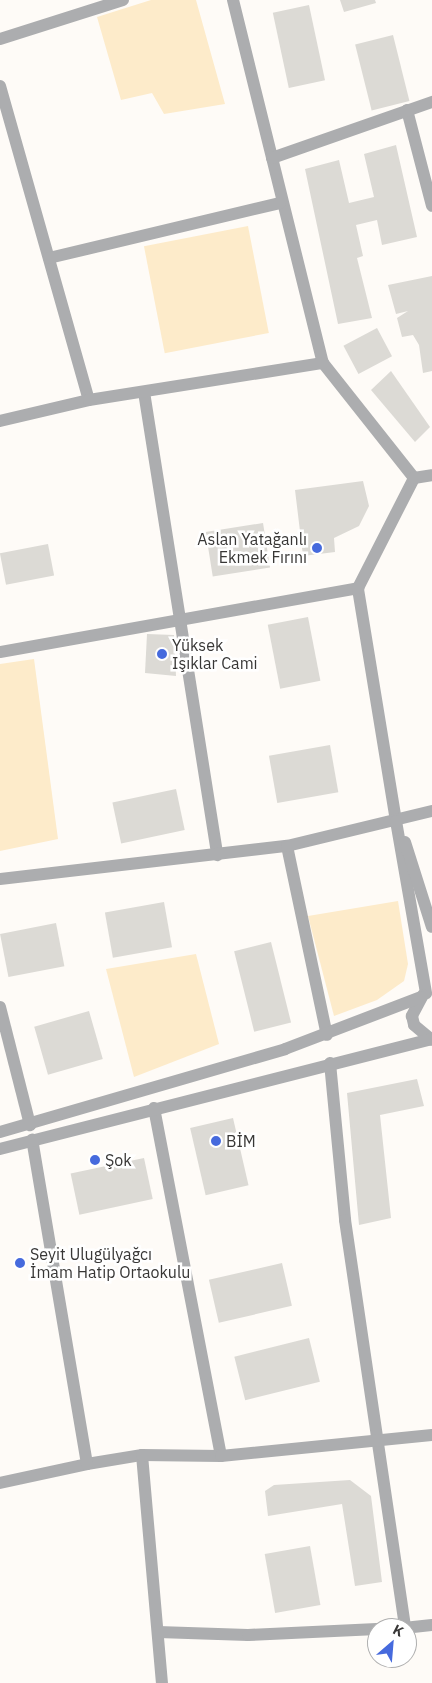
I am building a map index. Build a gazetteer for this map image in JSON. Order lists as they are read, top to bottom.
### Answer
{
  "places": [
    "Aslan Yatağanlı Ekmek Fırını",
    "Yüksek Işıklar Cami",
    "BİM",
    "Şok",
    "Seyit Ulugülyağcı İmam Hatip Ortaokulu"
  ],
  "north": "top right"
}
